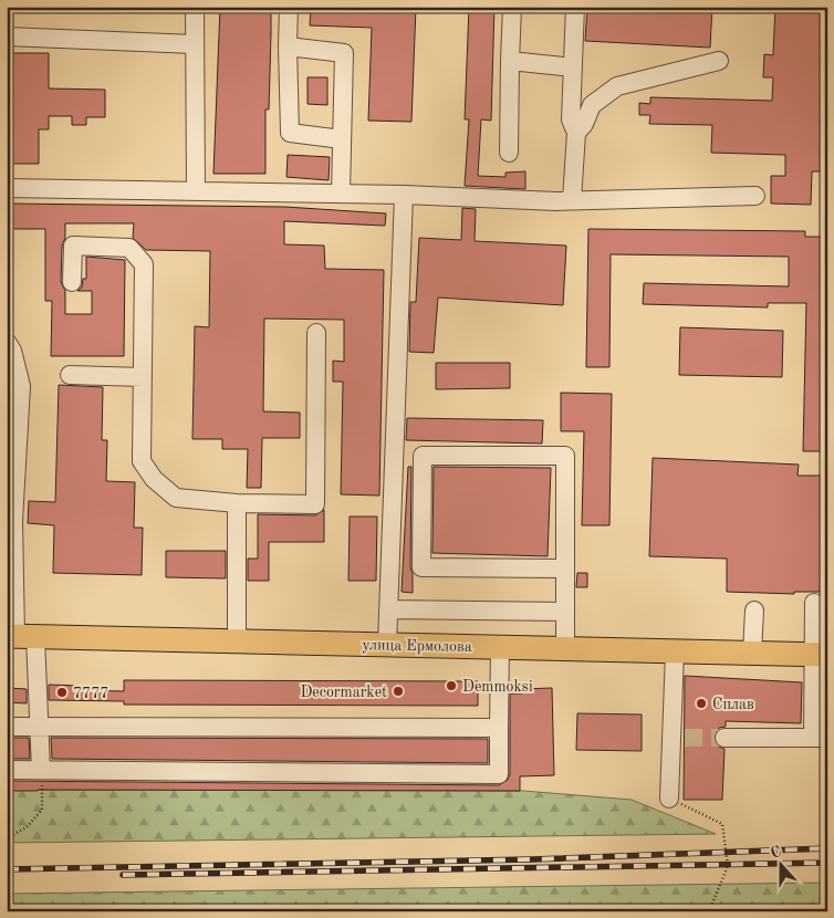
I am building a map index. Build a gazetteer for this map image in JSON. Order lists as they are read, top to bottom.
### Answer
{
  "streets": {
    "main road": ["улица Ермолова"]
  },
  "places": [
    "Demmoksi",
    "Decormarket",
    "7777",
    "Сплав"
  ],
  "north": "top"
}
